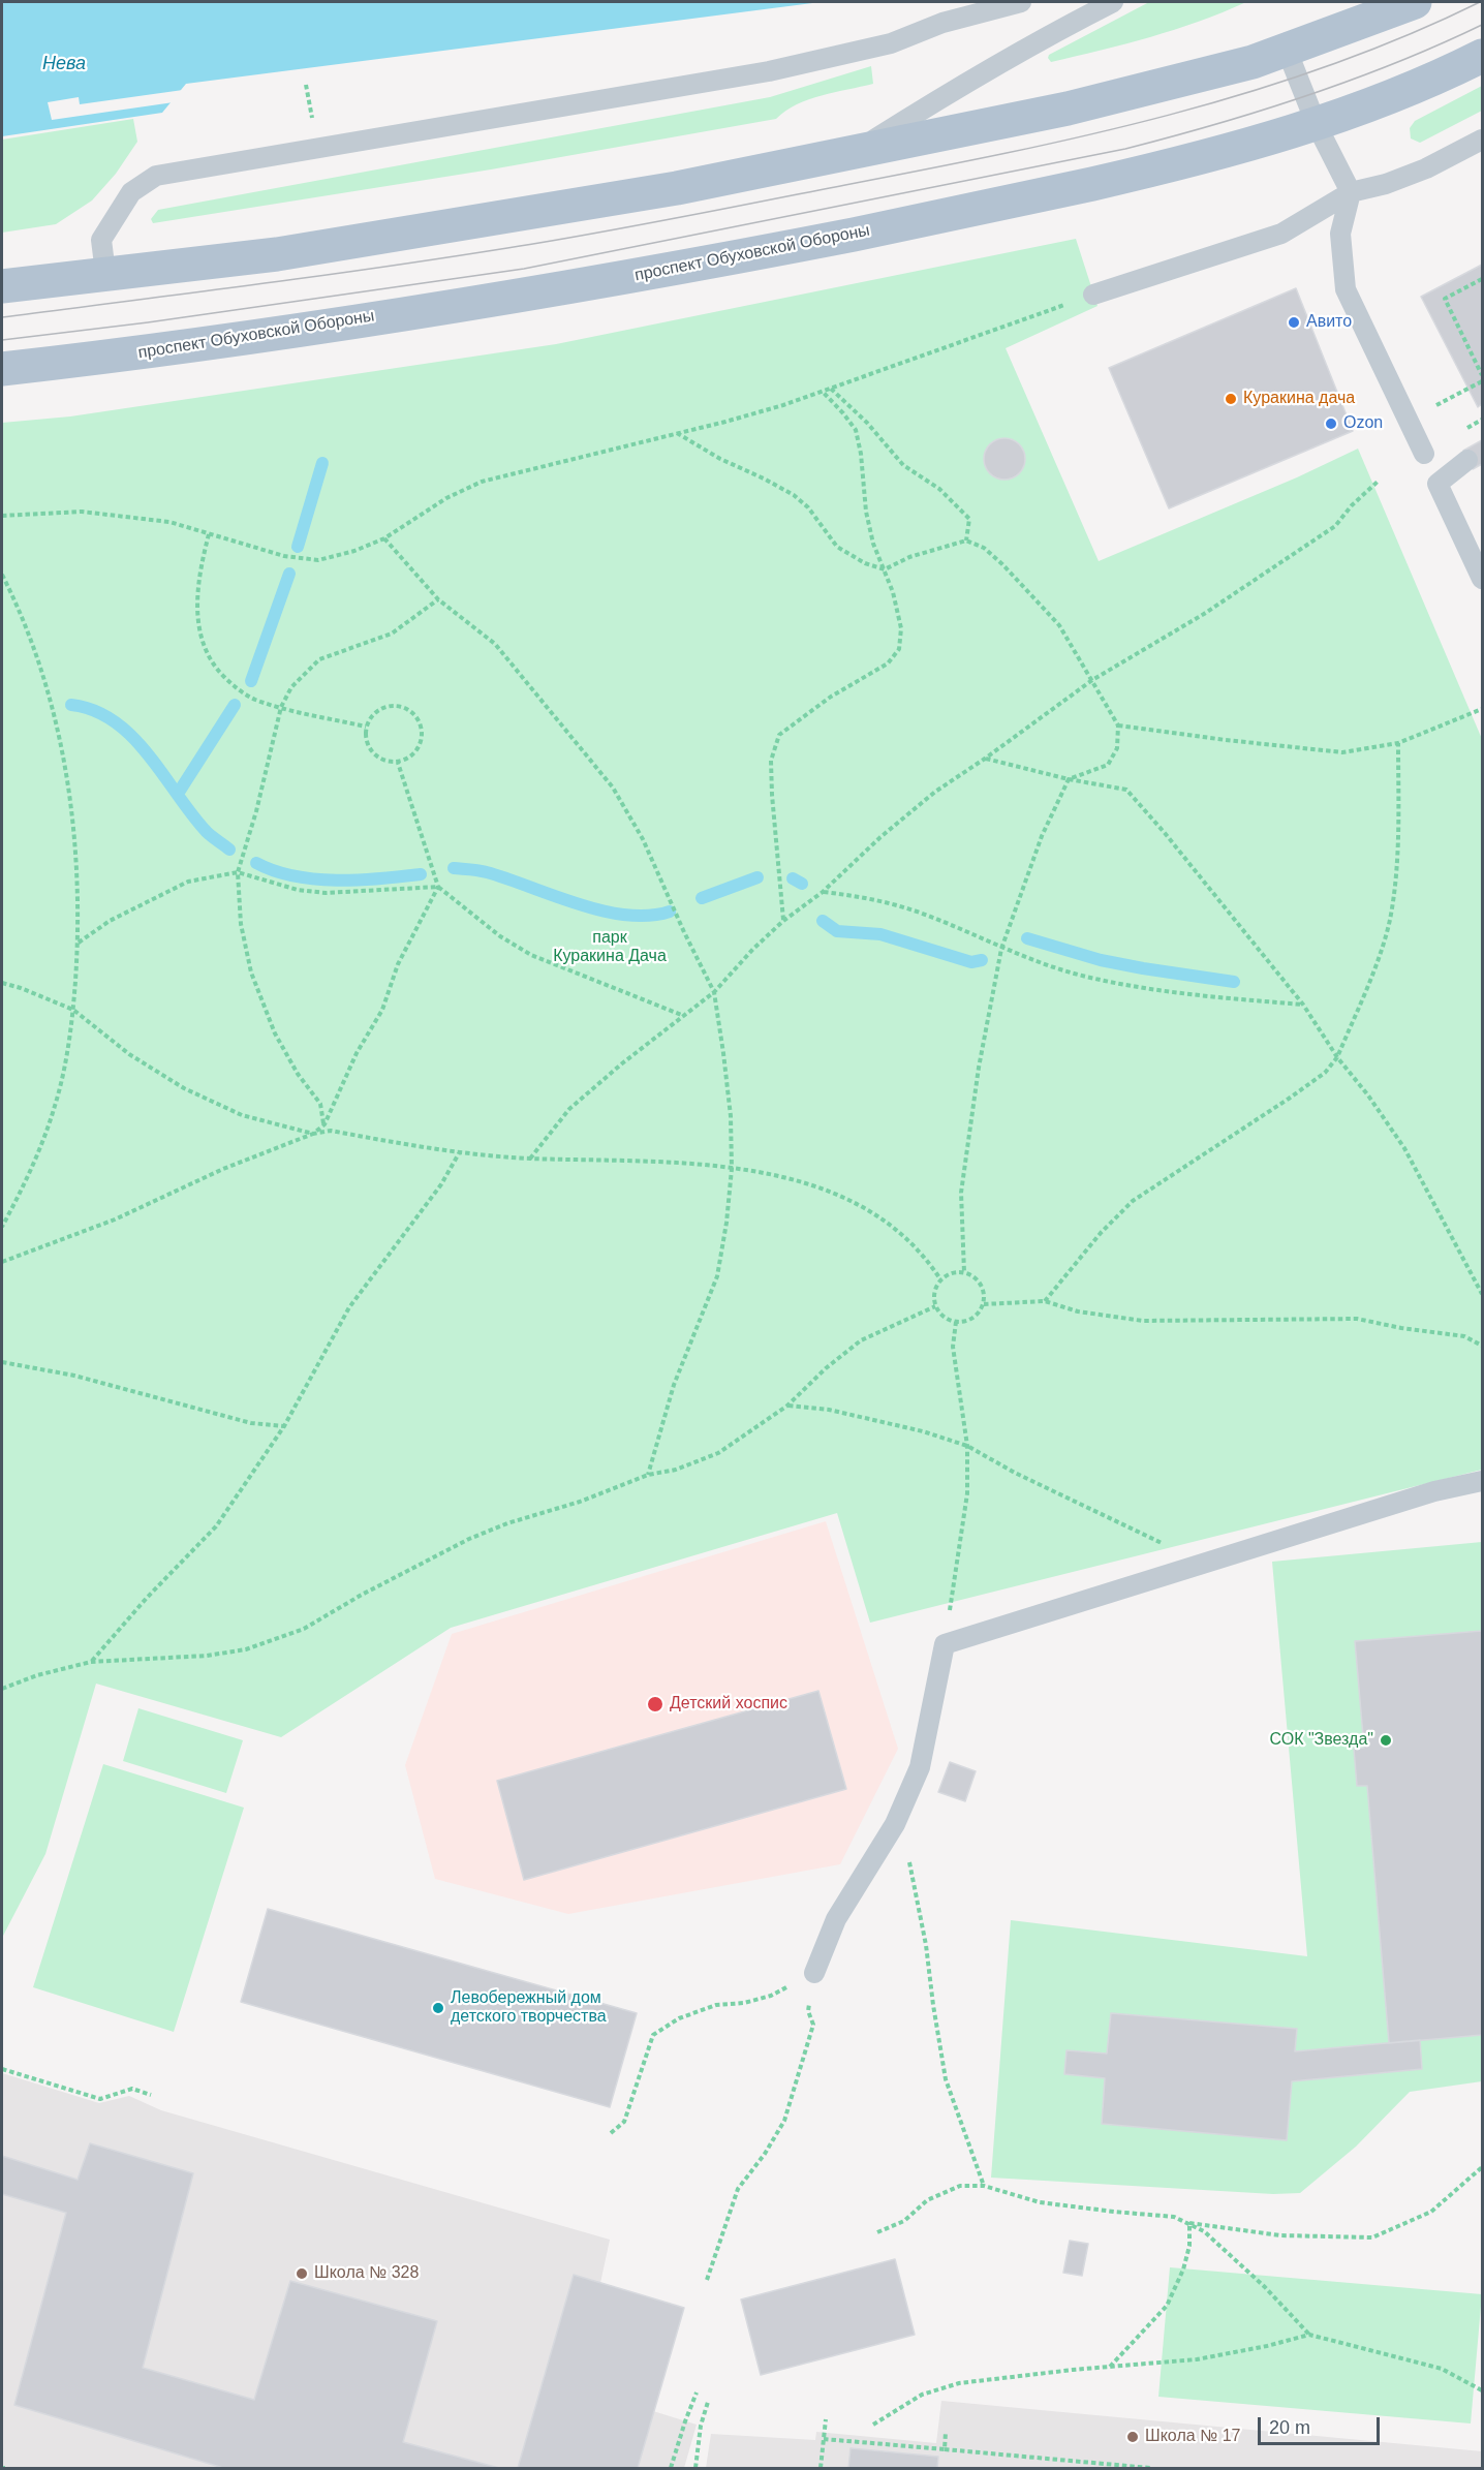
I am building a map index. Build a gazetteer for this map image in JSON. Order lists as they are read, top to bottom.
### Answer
{
  "streets": {
    "main road": ["проспект Обуховской Обороны"]
  },
  "water": ["Нева"],
  "parks": ["парк Куракина Дача"],
  "places": [
    "Авито",
    "Куракина дача",
    "Ozon",
    "Детский хоспис",
    "СОК \"Звезда\"",
    "Левобережный дом детского творчества",
    "Школа № 328",
    "Школа № 17"
  ],
  "scale_bar": "20 m"
}
